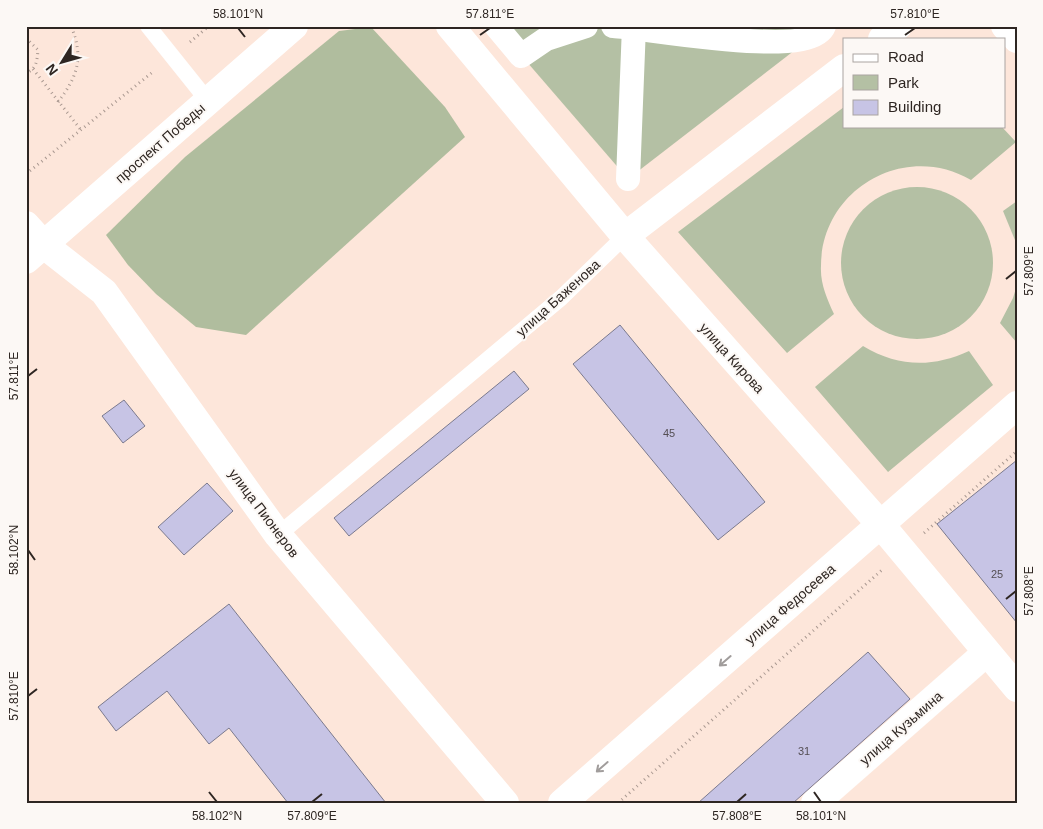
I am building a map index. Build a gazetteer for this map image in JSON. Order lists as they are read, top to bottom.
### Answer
{
  "streets": {
    "street": [
      "проспект Победы",
      "улица Баженова",
      "улица Кирова",
      "улица Пионеров",
      "улица Федосеева",
      "улица Кузьмина"
    ]
  },
  "crossings": [
    ["проспект Победы", "улица Пионеров"],
    ["улица Баженова", "улица Кирова"],
    ["улица Баженова", "улица Пионеров"],
    ["улица Кирова", "улица Федосеева"],
    ["улица Кирова", "улица Кузьмина"]
  ],
  "one_way": ["улица Федосеева"],
  "house_numbers": ["45", "25", "31"],
  "legend": ["Road", "Park", "Building"],
  "north": "bottom left",
  "coordinates": [
    "58.101°N",
    "57.811°E",
    "57.810°E",
    "57.809°E",
    "58.102°N",
    "57.808°E"
  ]
}
